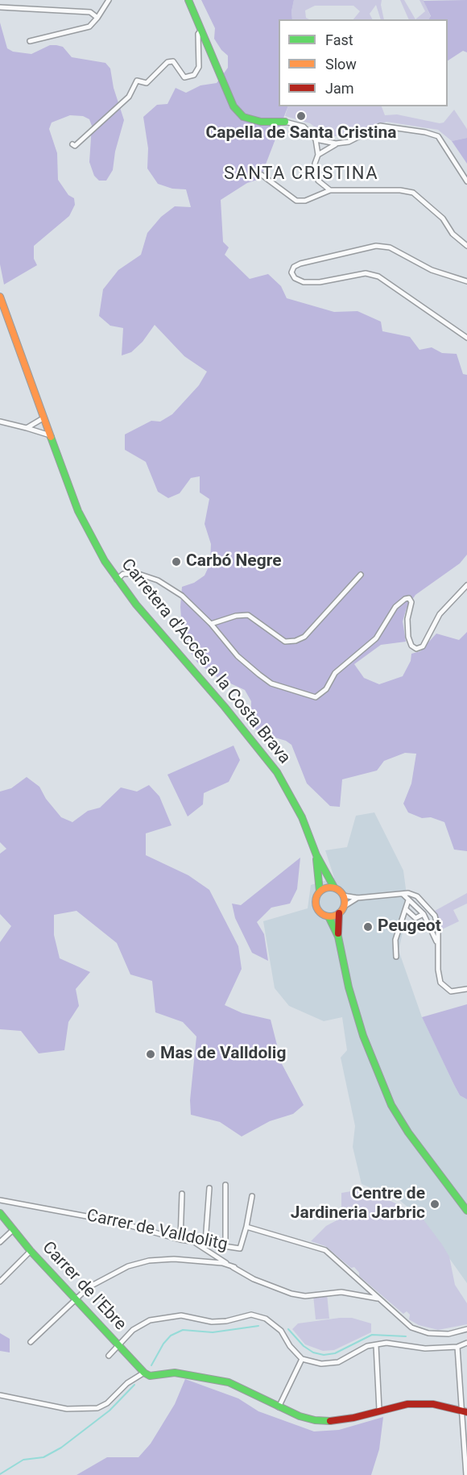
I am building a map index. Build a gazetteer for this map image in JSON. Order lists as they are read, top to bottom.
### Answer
{
  "streets": {
    "main road": ["Carretera d'Accés a la Costa Brava", "Carrer de l'Ebre"],
    "street": ["Carrer de Valldolitg"]
  },
  "districts": ["SANTA CRISTINA"],
  "places": [
    "Capella de Santa Cristina",
    "Carbó Negre",
    "Peugeot",
    "Mas de Valldolig",
    "Centre de Jardineria Jarbric"
  ],
  "legend": ["Fast", "Slow", "Jam"]
}
